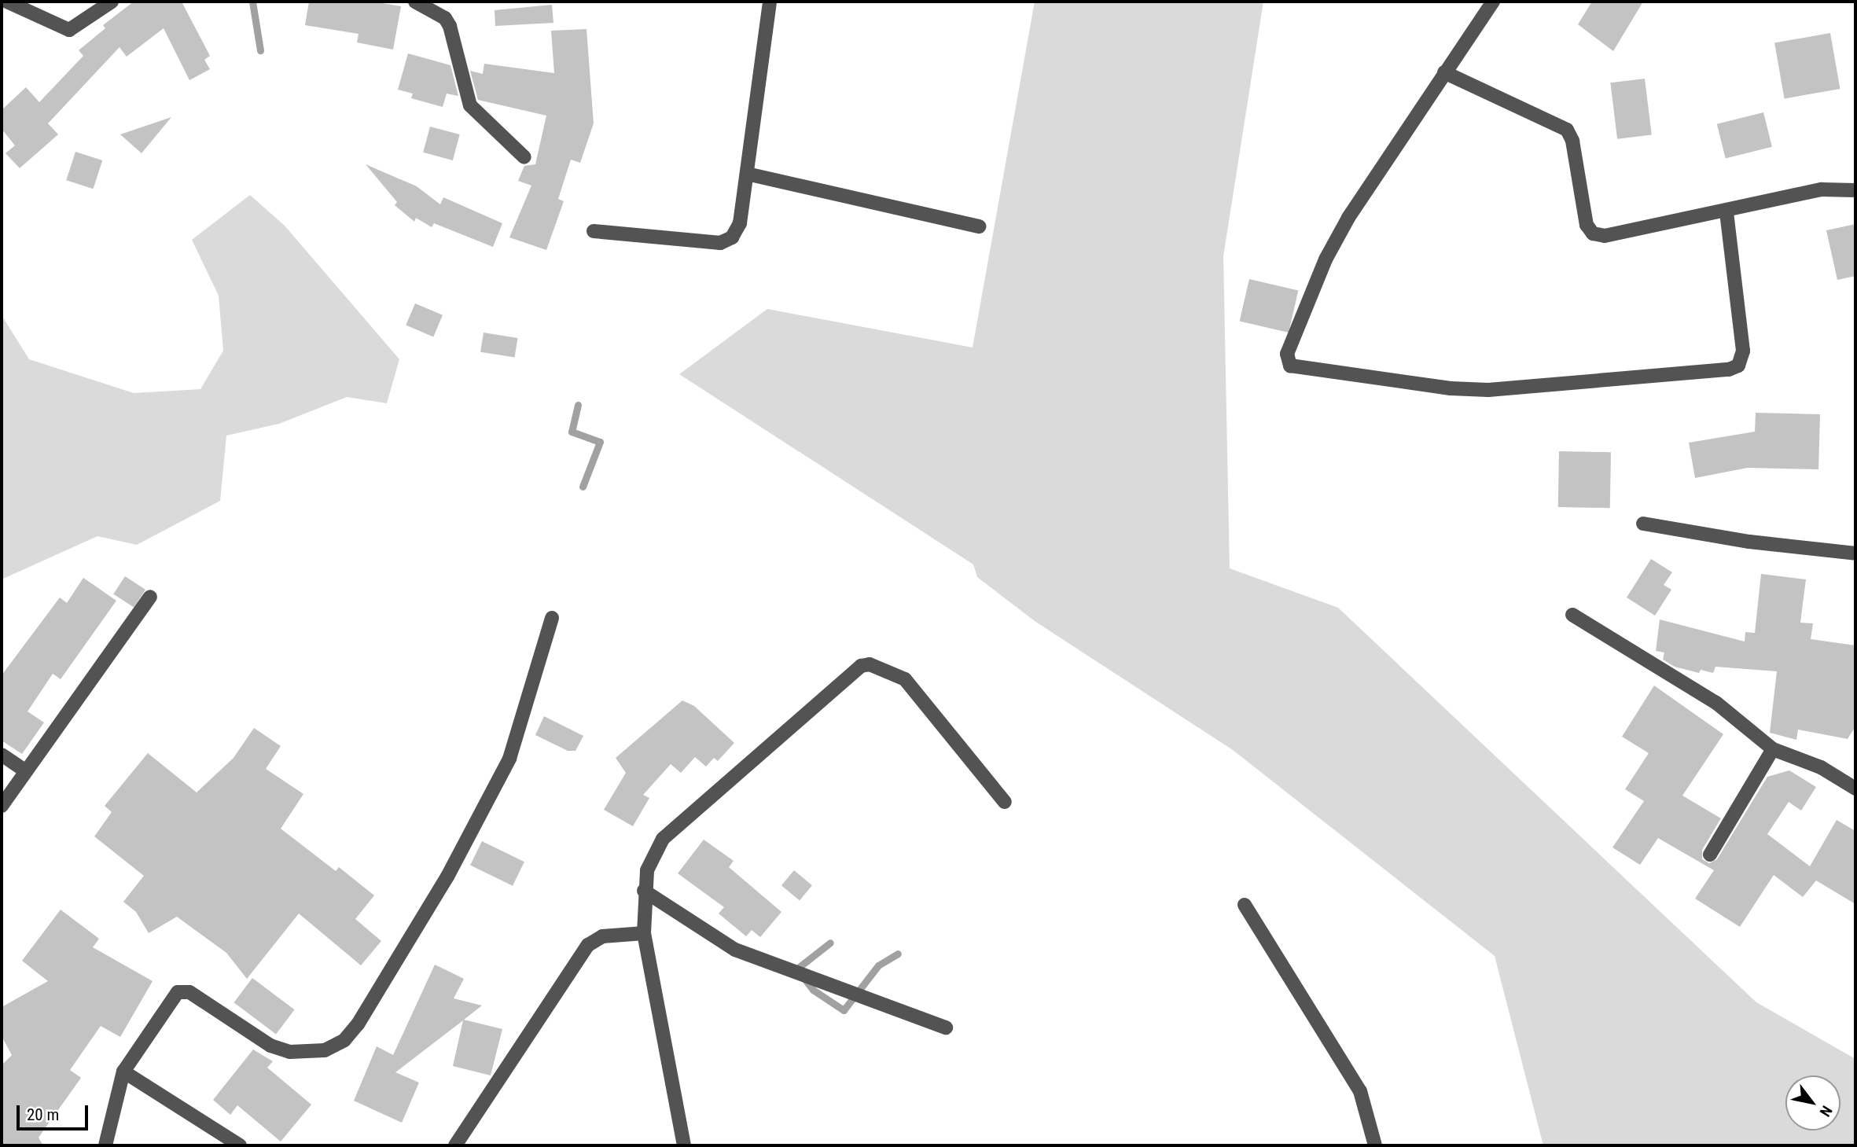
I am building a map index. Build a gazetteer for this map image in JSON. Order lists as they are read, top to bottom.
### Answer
{
  "scale_bar": "20 m",
  "north": "bottom right"
}
